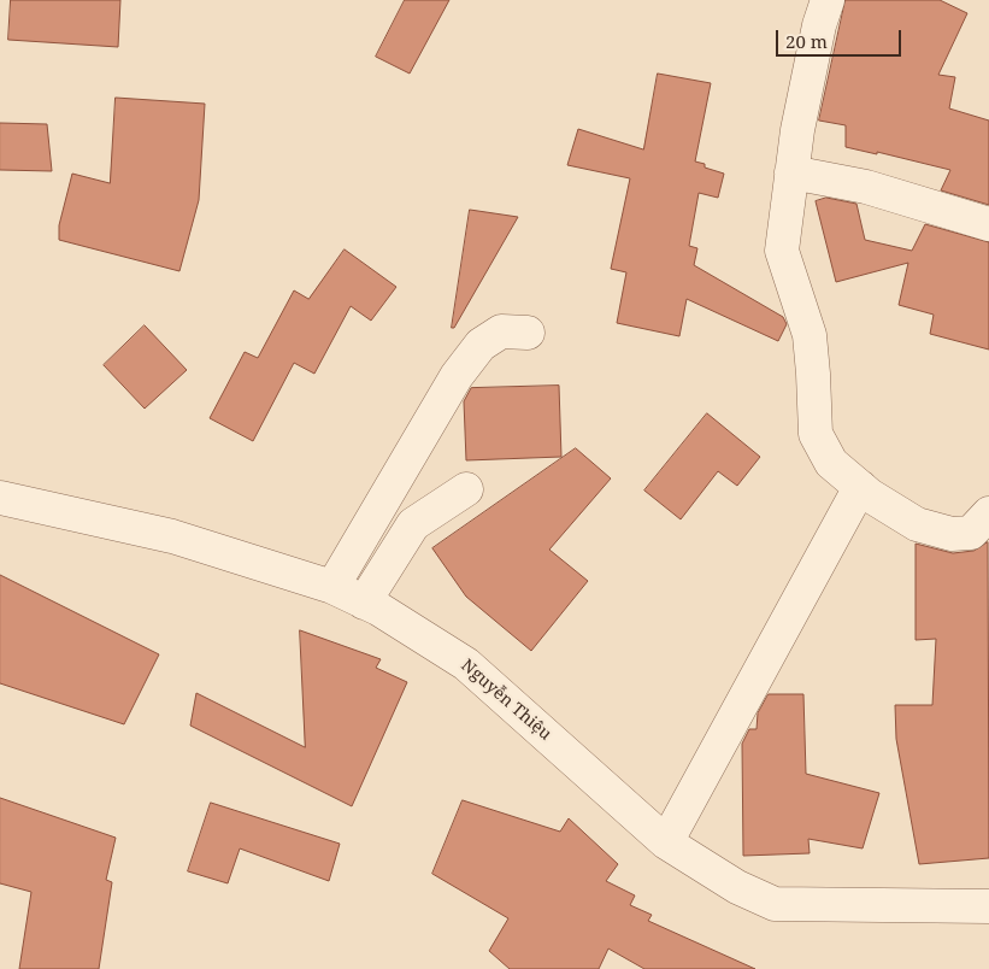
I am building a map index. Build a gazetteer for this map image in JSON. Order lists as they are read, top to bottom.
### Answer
{
  "streets": {
    "street": ["Nguyễn Thiệu"]
  },
  "scale_bar": "20 m"
}
